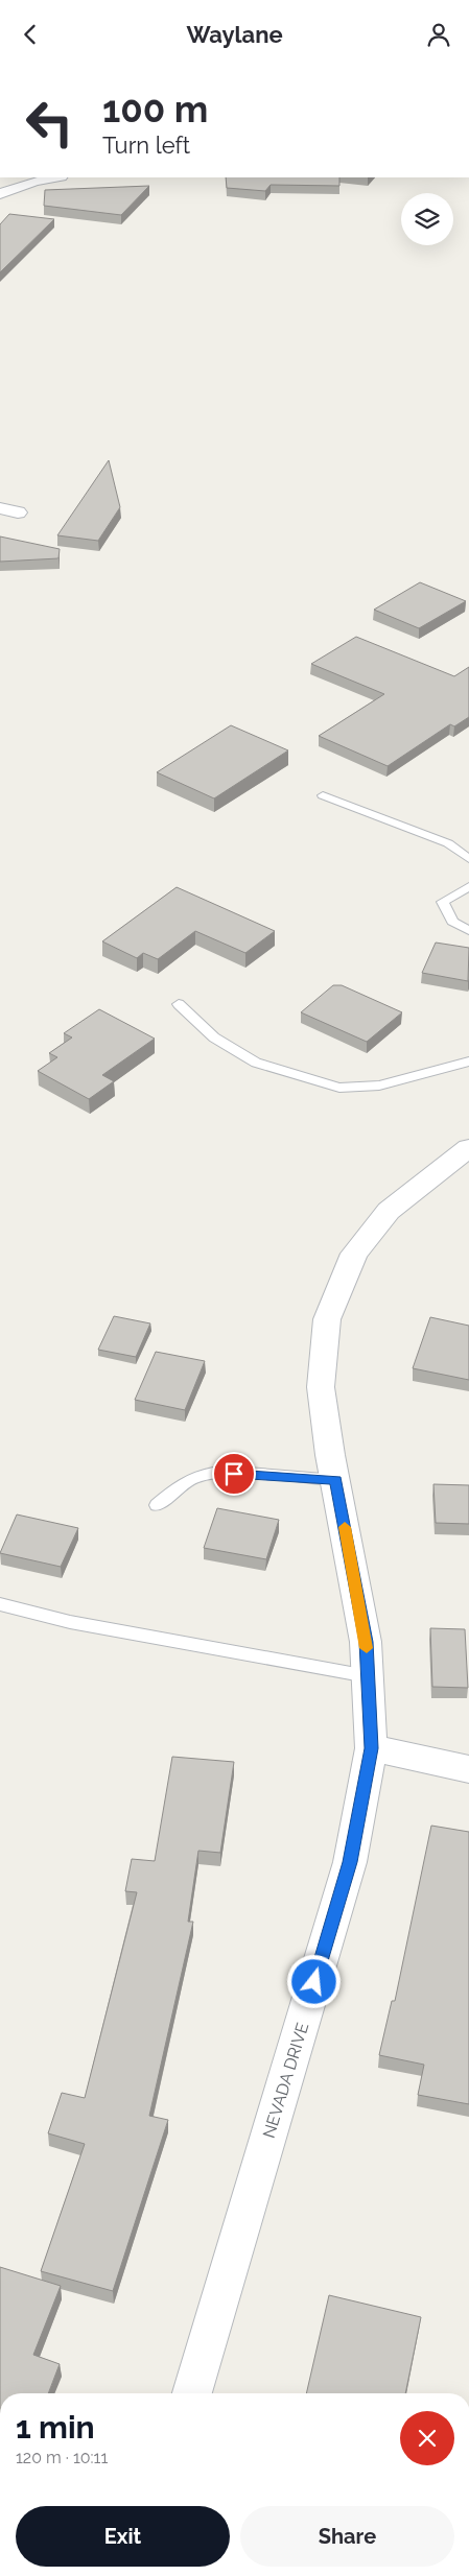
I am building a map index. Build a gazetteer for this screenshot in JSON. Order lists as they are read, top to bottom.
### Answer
{
  "streets": {
    "street": ["NEVADA DRIVE"]
  },
  "page": {
    "header": "Waylane",
    "turn": ["100 m", "Turn left"],
    "heading": ["1 min", "120 m · 10:11"],
    "buttons": ["Exit", "Share"]
  }
}
